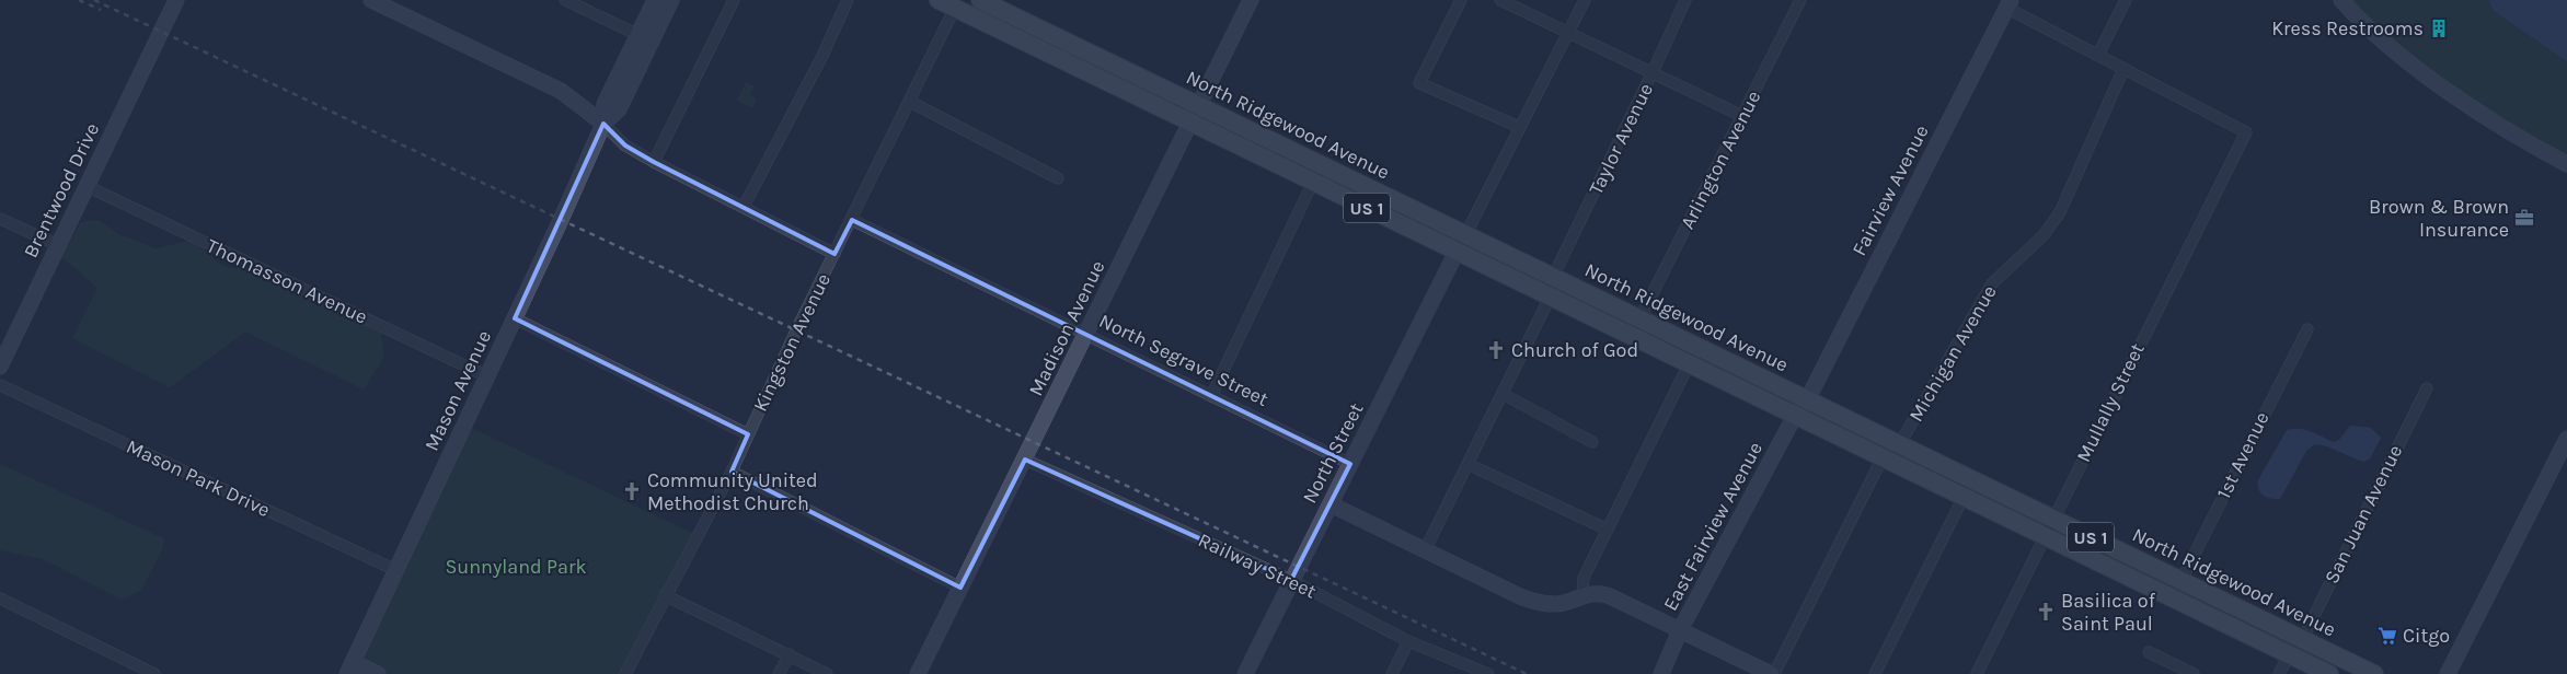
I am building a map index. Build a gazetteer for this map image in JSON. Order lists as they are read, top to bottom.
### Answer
{
  "streets": {
    "main road": ["North Ridgewood Avenue", "US 1"],
    "street": [
      "Taylor Avenue",
      "Arlington Avenue",
      "Brentwood Drive",
      "Fairview Avenue",
      "Thomasson Avenue",
      "Madison Avenue",
      "Kingston Avenue",
      "Michigan Avenue",
      "North Segrave Street",
      "Mason Avenue",
      "Mullally Street",
      "North Street",
      "1st Avenue",
      "Mason Park Drive",
      "San Juan Avenue",
      "East Fairview Avenue",
      "Railway Street"
    ]
  },
  "crossings": [
    ["North Ridgewood Avenue", "Taylor Avenue"],
    ["North Ridgewood Avenue", "Arlington Avenue"],
    ["North Ridgewood Avenue", "Fairview Avenue"],
    ["North Ridgewood Avenue", "Madison Avenue"],
    ["North Ridgewood Avenue", "Kingston Avenue"],
    ["North Ridgewood Avenue", "Michigan Avenue"],
    ["North Ridgewood Avenue", "Mullally Street"],
    ["North Ridgewood Avenue", "North Street"],
    ["North Ridgewood Avenue", "1st Avenue"],
    ["North Ridgewood Avenue", "San Juan Avenue"],
    ["North Ridgewood Avenue", "East Fairview Avenue"],
    ["Brentwood Drive", "Thomasson Avenue"],
    ["Fairview Avenue", "East Fairview Avenue"],
    ["Thomasson Avenue", "Mason Avenue"],
    ["Madison Avenue", "North Segrave Street"],
    ["Madison Avenue", "Railway Street"],
    ["Kingston Avenue", "North Segrave Street"],
    ["Michigan Avenue", "Mullally Street"],
    ["North Segrave Street", "North Street"],
    ["Mason Avenue", "Mason Park Drive"],
    ["North Street", "Railway Street"]
  ],
  "parks": ["Sunnyland Park"],
  "places": {
    "building": ["Kress Restrooms"],
    "office": ["Brown & Brown Insurance"],
    "church": ["Church of God", "Community United Methodist Church", "Basilica of Saint Paul"],
    "supermarket": ["Citgo"]
  }
}
